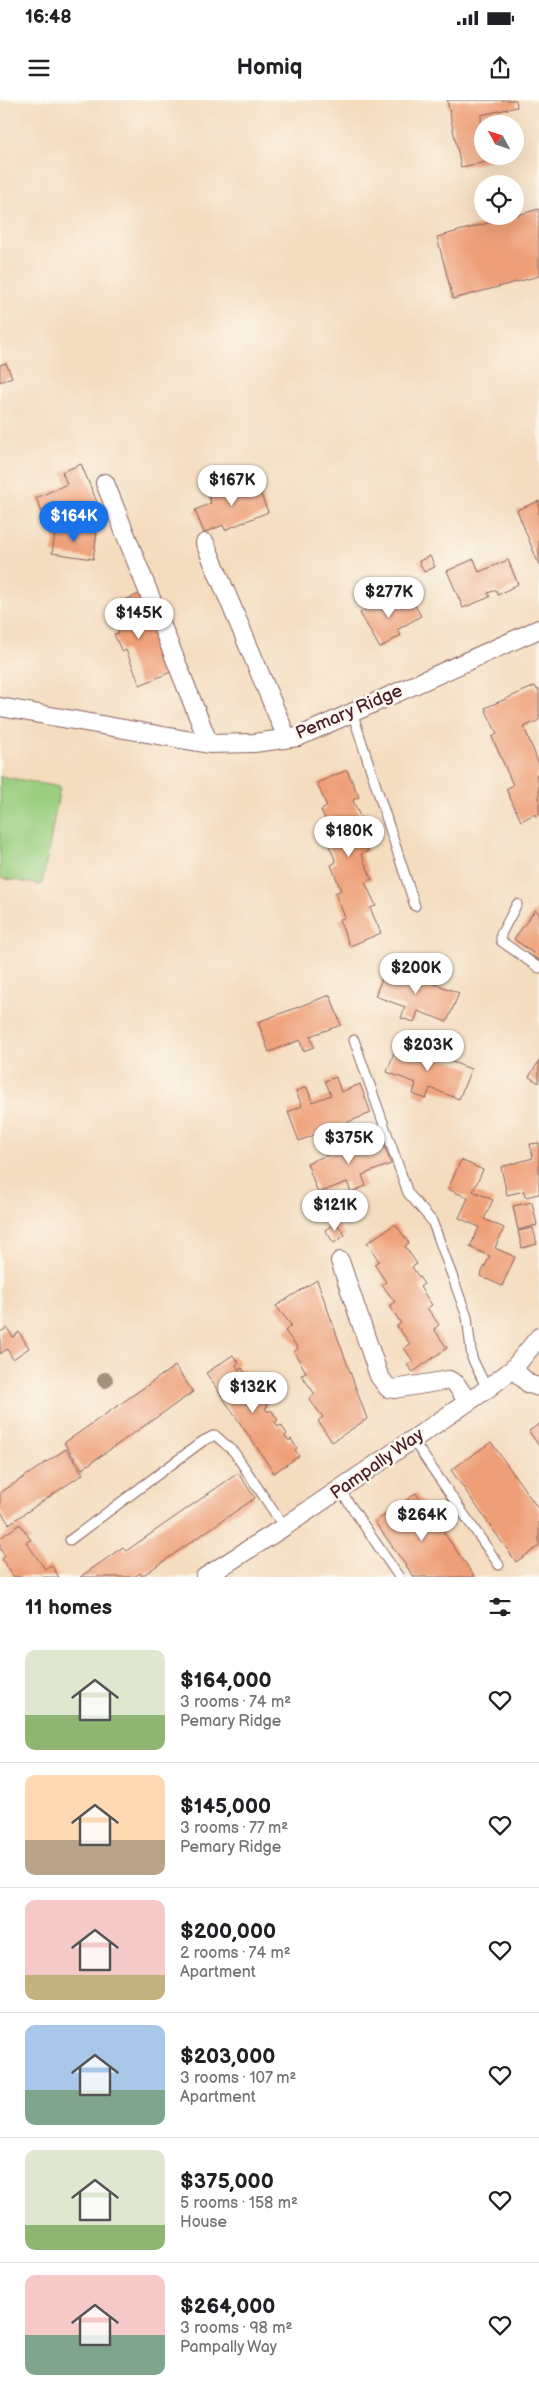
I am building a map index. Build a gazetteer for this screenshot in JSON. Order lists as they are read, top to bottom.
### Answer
{
  "streets": {
    "street": ["Pemary Ridge", "Pampally Way"]
  },
  "north": "top left",
  "page": {
    "status": "16:48",
    "header": "Homiq",
    "price": [
      "$167K",
      "$164K",
      "$277K",
      "$145K",
      "$180K",
      "$200K",
      "$203K",
      "$375K",
      "$121K",
      "$132K",
      "$264K"
    ],
    "heading": "11 homes",
    "list": [
      {
        "name": "$164,000",
        "note": "3 rooms · 74 m² · Pemary Ridge"
      },
      {
        "name": "$145,000",
        "note": "3 rooms · 77 m² · Pemary Ridge"
      },
      {
        "name": "$200,000",
        "note": "2 rooms · 74 m² · Apartment"
      },
      {
        "name": "$203,000",
        "note": "3 rooms · 107 m² · Apartment"
      },
      {
        "name": "$375,000",
        "note": "5 rooms · 158 m² · House"
      },
      {
        "name": "$264,000",
        "note": "3 rooms · 98 m² · Pampally Way"
      }
    ]
  }
}
